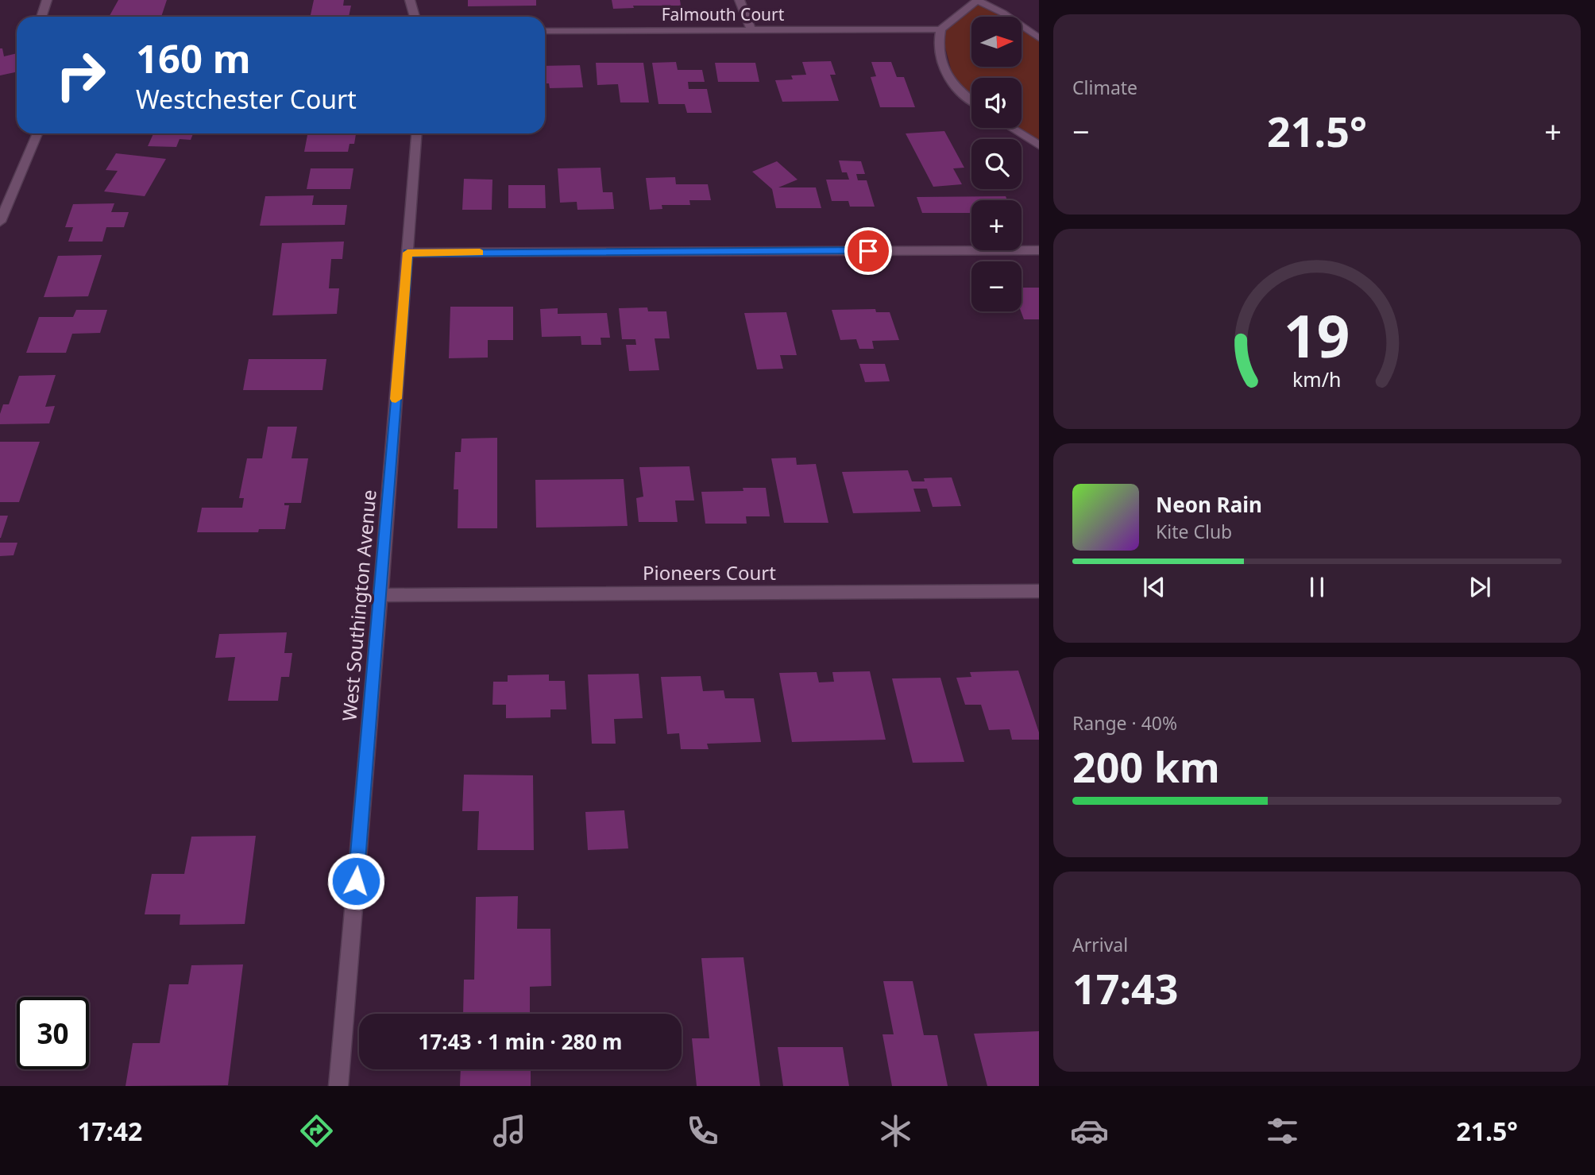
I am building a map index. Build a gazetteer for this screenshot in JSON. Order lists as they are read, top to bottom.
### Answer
{
  "streets": {
    "street": ["Falmouth Court", "Pioneers Court", "West Southington Avenue"]
  },
  "crossings": [
    ["Pioneers Court", "West Southington Avenue"]
  ],
  "north": "right",
  "page": {
    "tile": [
      "Climate",
      ["Range · 40%", "200 km"],
      ["Arrival", "17:43"]
    ],
    "map_buttons": ["+", "−"],
    "turn": ["160 m", "Westchester Court"],
    "heat": ["−", "21.5°", "+"],
    "song": ["Neon Rain", "Kite Club"],
    "limit": "30",
    "trip": "17:43 · 1 min · 280 m",
    "tabs": ["17:42", "21.5°"],
    "gauge": ["19", "km/h"]
  }
}
